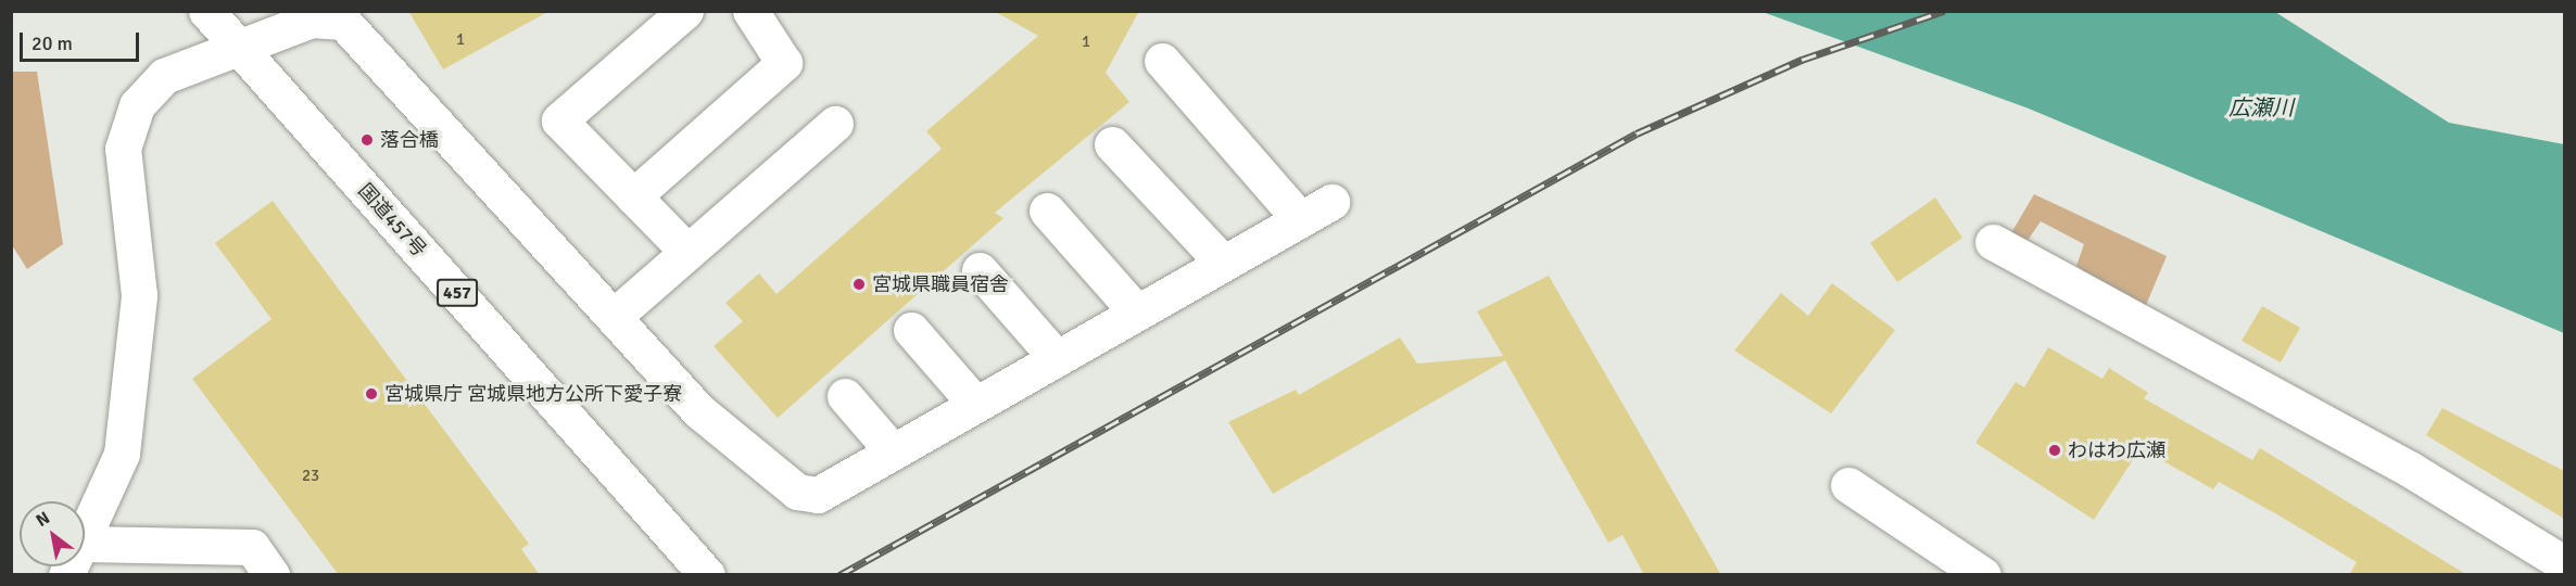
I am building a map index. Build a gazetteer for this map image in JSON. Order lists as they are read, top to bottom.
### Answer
{
  "streets": {
    "main road": ["国道457号", "457"]
  },
  "water": ["広瀬川"],
  "places": [
    "落合橋",
    "宮城県職員宿舎",
    "宮城県庁 宮城県地方公所下愛子寮",
    "わはわ広瀬"
  ],
  "house_numbers": ["1", "1", "23"],
  "scale_bar": "20 m",
  "north": "top left"
}
